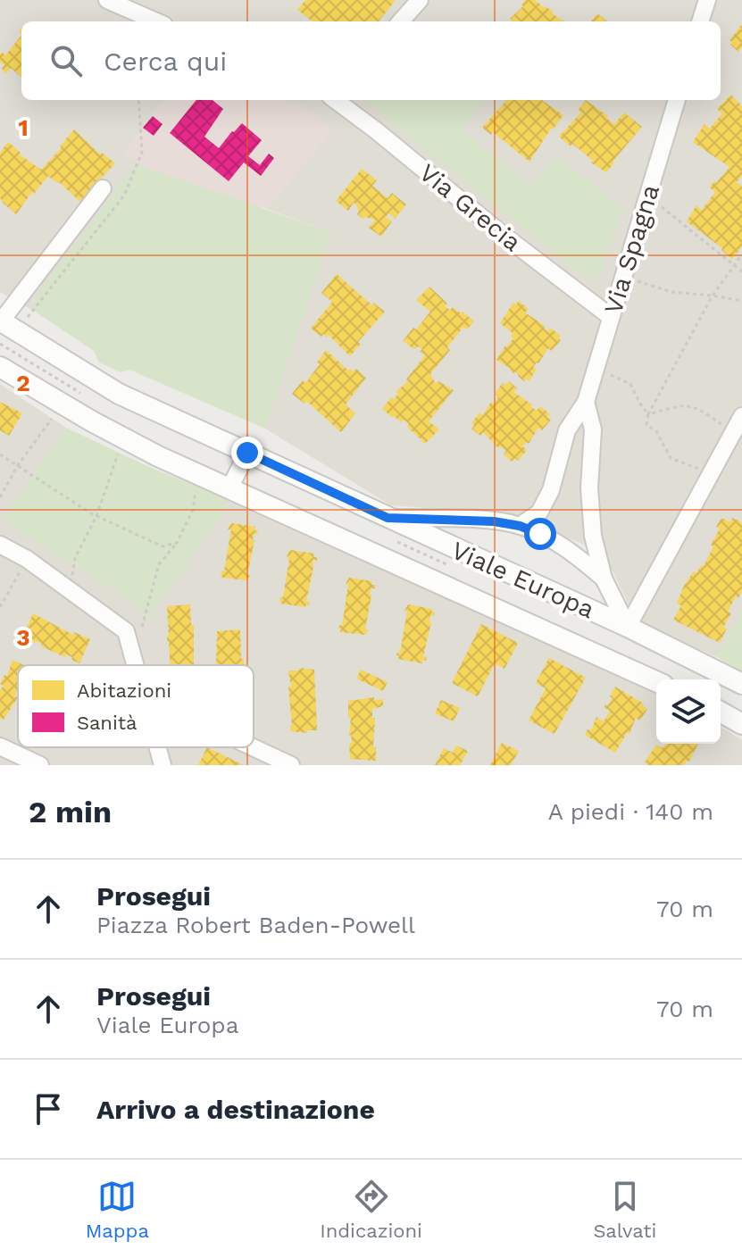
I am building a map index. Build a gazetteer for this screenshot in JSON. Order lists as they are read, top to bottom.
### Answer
{
  "streets": {
    "street": ["Via Grecia", "Via Spagna", "Viale Europa"]
  },
  "crossings": [
    ["Via Grecia", "Via Spagna"],
    ["Via Spagna", "Viale Europa"]
  ],
  "legend": ["Abitazioni", "Sanità"],
  "page": {
    "search": "Cerca qui",
    "heading": ["2 min", "A piedi · 140 m"],
    "list": [
      ["Prosegui", "Piazza Robert Baden-Powell", "70 m"],
      ["Prosegui", "Viale Europa", "70 m"],
      "Arrivo a destinazione"
    ],
    "nav": ["Mappa", "Indicazioni", "Salvati"]
  },
  "grid": {
    "rows": ["1", "2", "3"]
  }
}
